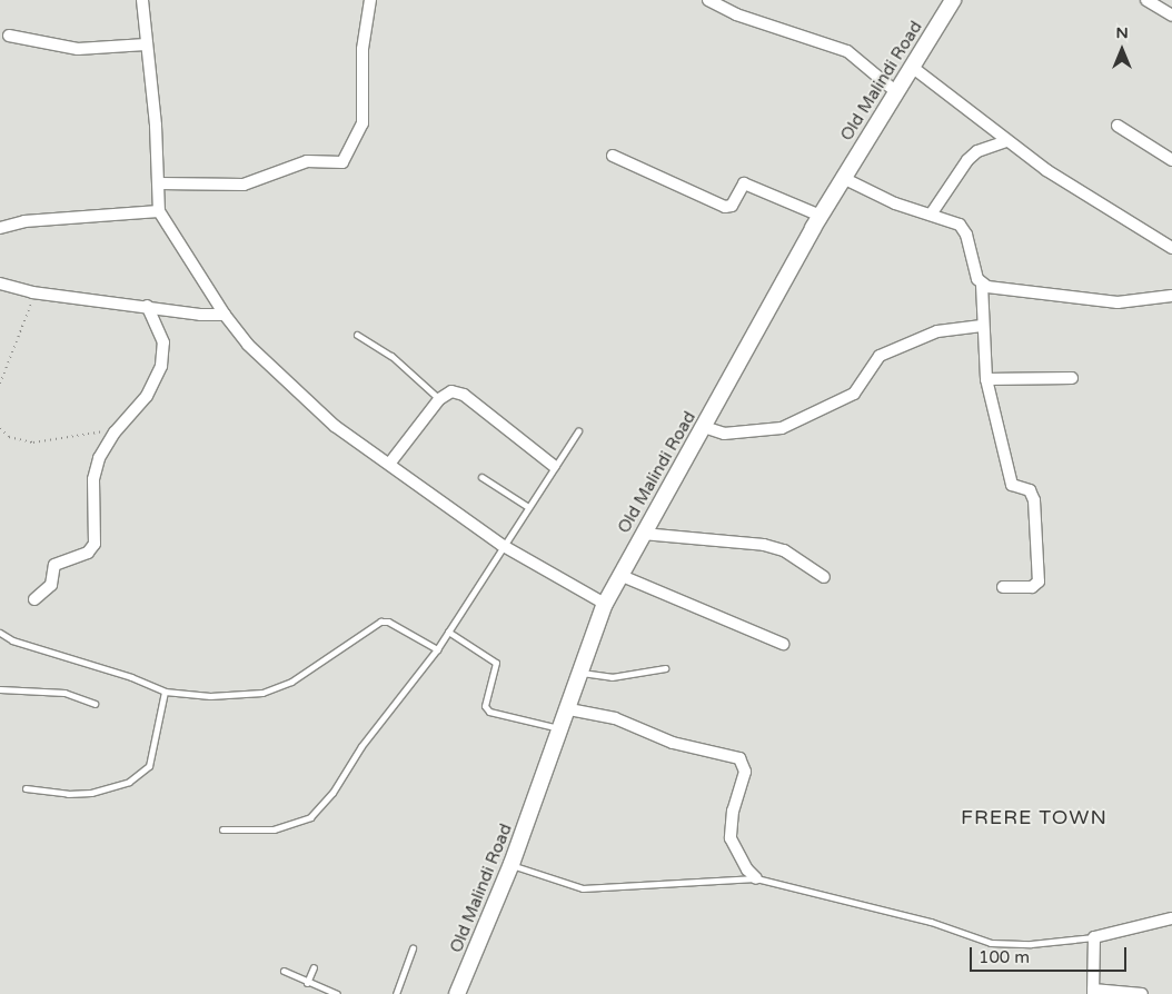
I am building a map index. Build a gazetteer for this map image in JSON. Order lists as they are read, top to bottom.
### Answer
{
  "streets": {
    "main road": ["Old Malindi Road"]
  },
  "districts": ["FRERE TOWN"],
  "scale_bar": "100 m",
  "north": "top"
}
